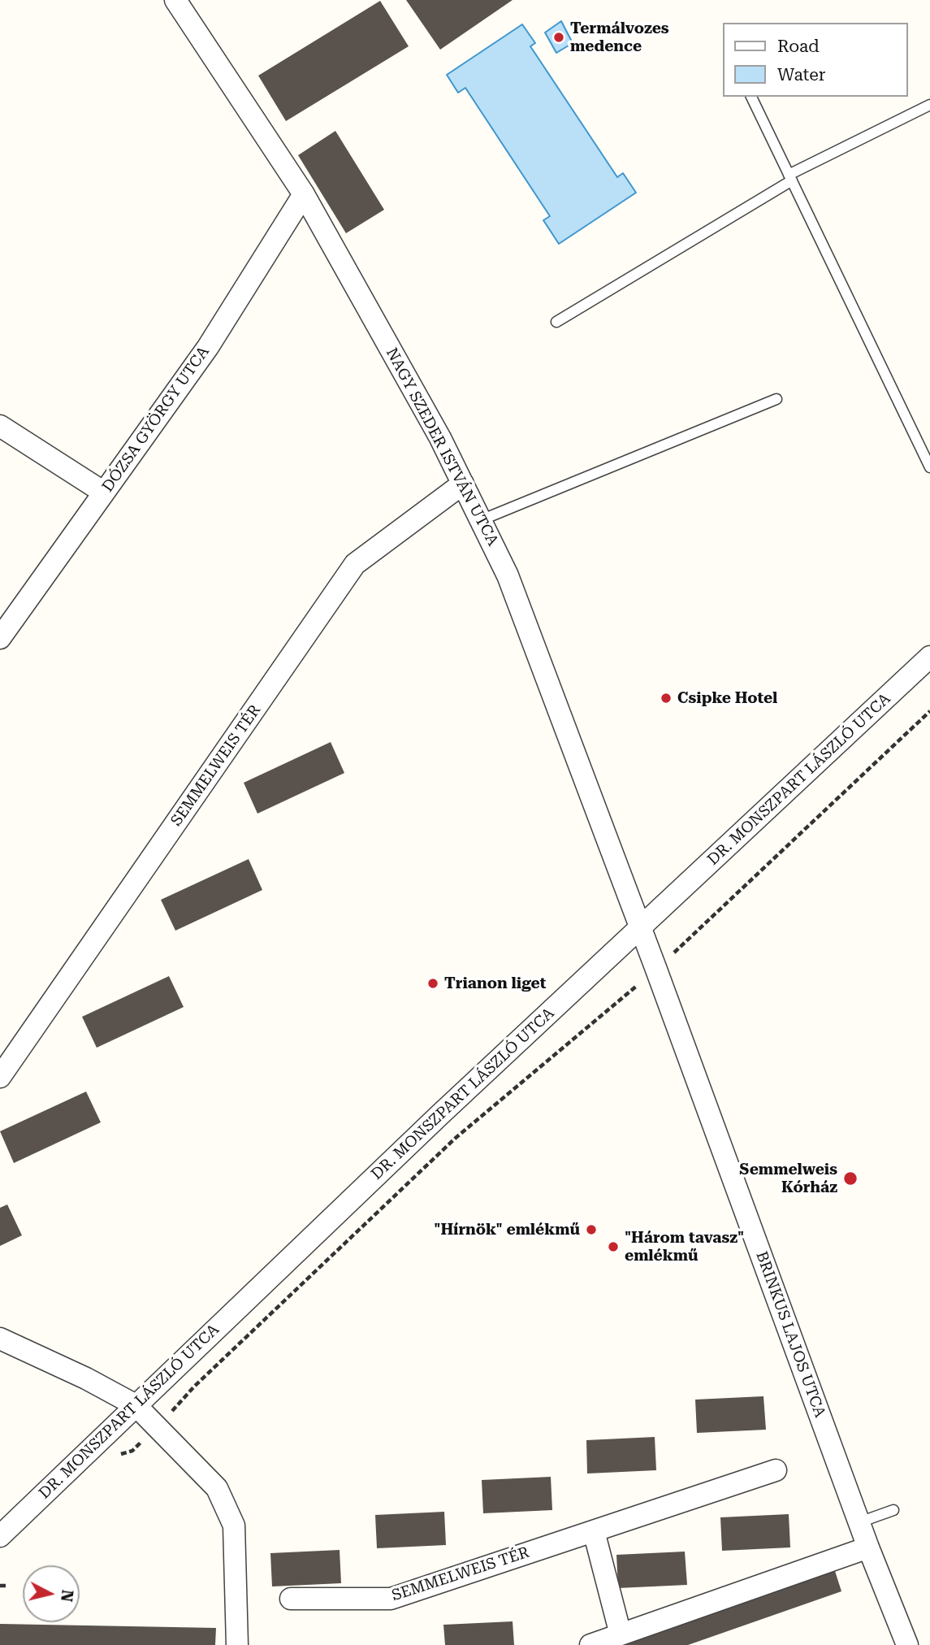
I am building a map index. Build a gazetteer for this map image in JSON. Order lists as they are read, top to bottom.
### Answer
{
  "streets": {
    "street": [
      "DÓZSA GYÖRGY UTCA",
      "NAGY SZEDER ISTVÁN UTCA",
      "SEMMELWEIS TÉR",
      "DR. MONSZPART LÁSZLÓ UTCA",
      "BRINKUS LAJOS UTCA"
    ]
  },
  "crossings": [
    ["DÓZSA GYÖRGY UTCA", "NAGY SZEDER ISTVÁN UTCA"],
    ["NAGY SZEDER ISTVÁN UTCA", "SEMMELWEIS TÉR"],
    ["NAGY SZEDER ISTVÁN UTCA", "DR. MONSZPART LÁSZLÓ UTCA"],
    ["NAGY SZEDER ISTVÁN UTCA", "BRINKUS LAJOS UTCA"],
    ["DR. MONSZPART LÁSZLÓ UTCA", "BRINKUS LAJOS UTCA"]
  ],
  "places": [
    "Termálvozes medence",
    "Csipke Hotel",
    "Trianon liget",
    "Semmelweis Kórház",
    "\"Hírnök\" emlékmű",
    "\"Három tavasz\" emlékmű"
  ],
  "legend": ["Road", "Water"],
  "north": "right"
}
